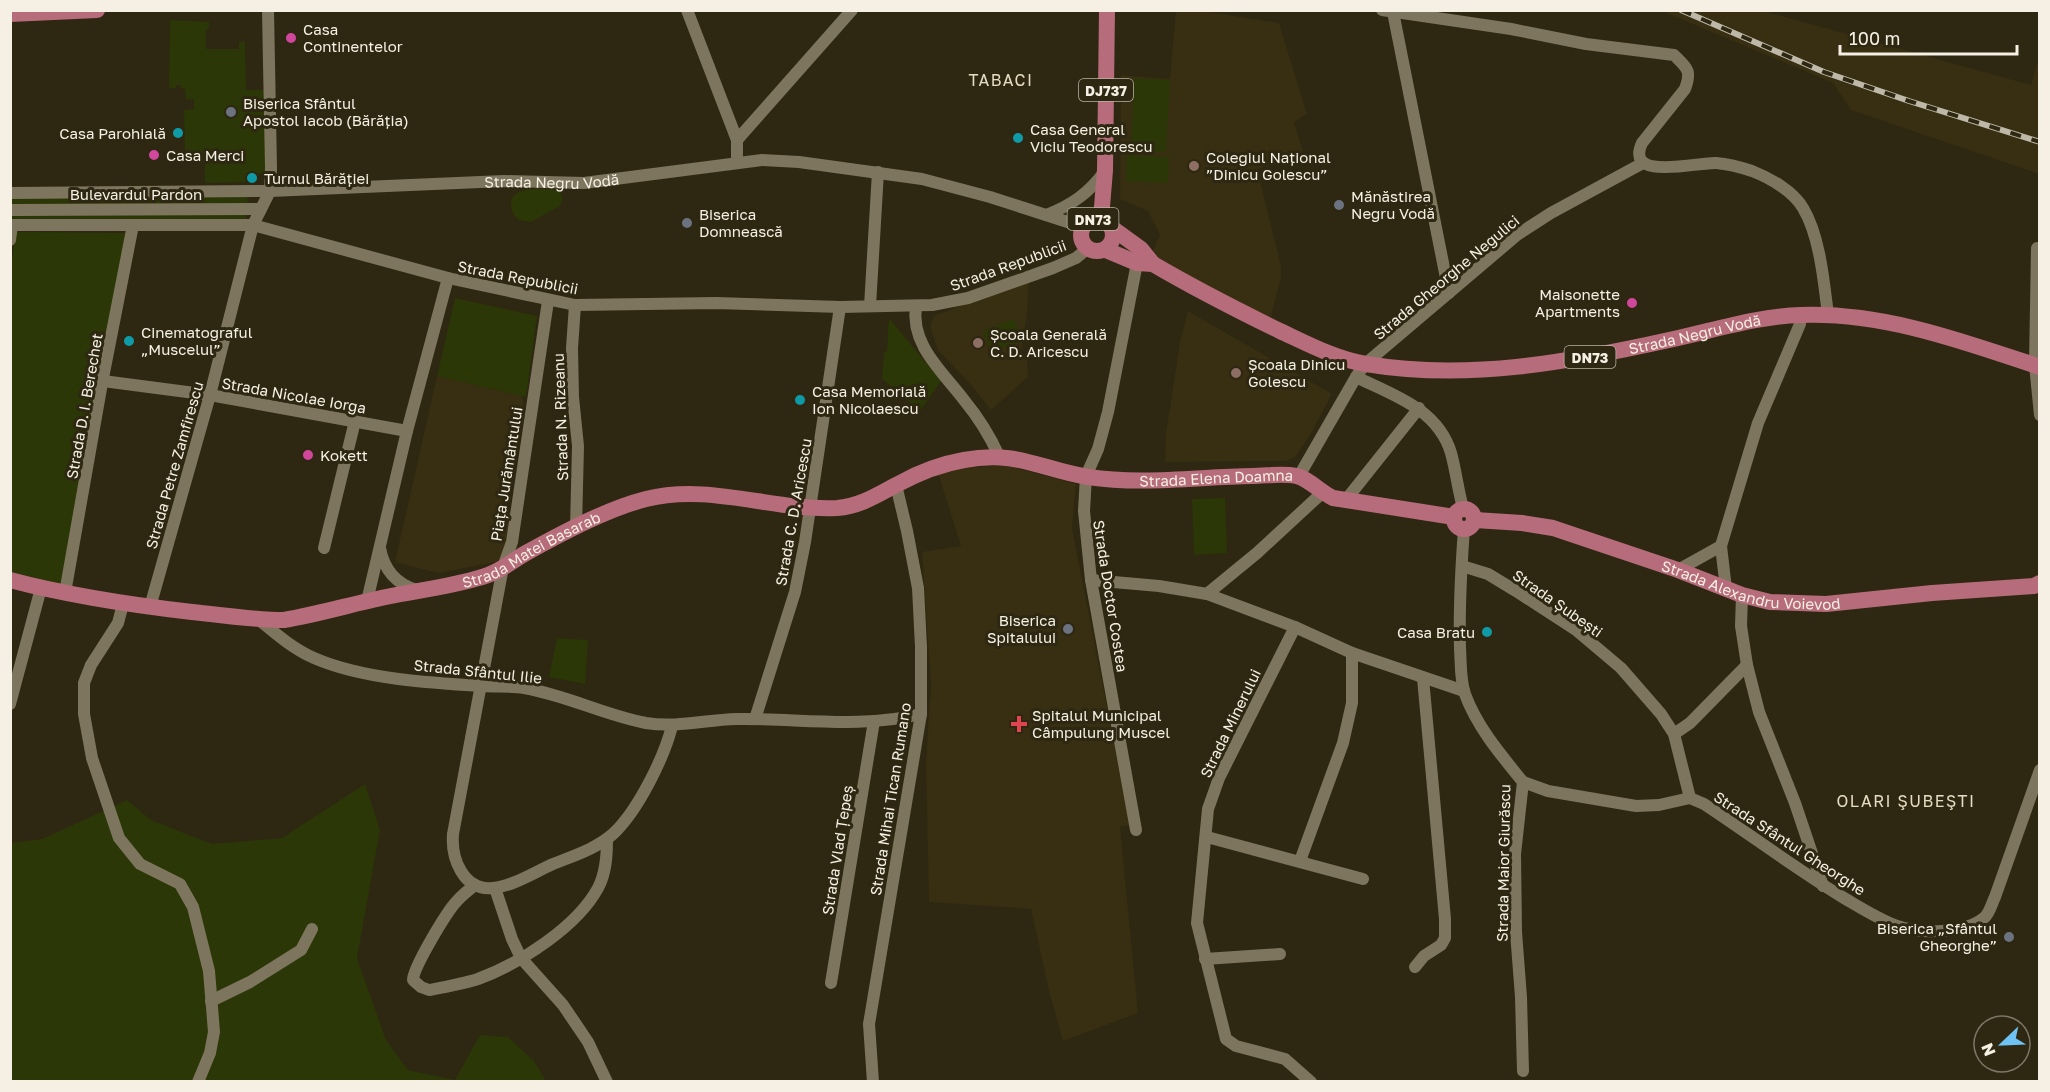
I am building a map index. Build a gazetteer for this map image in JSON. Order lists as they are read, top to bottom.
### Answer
{
  "streets": {
    "main road": [
      "DJ737",
      "Strada Negru Vodă",
      "DN73",
      "Strada Elena Doamna",
      "Strada Matei Basarab",
      "Strada Alexandru Voievod"
    ],
    "street": [
      "Bulevardul Pardon",
      "Strada Republicii",
      "Strada Gheorghe Negulici",
      "Strada Nicolae Iorga",
      "Strada D. I. Berechet",
      "Strada N. Rizeanu",
      "Strada Petre Zamfirescu",
      "Piața Jurământului",
      "Strada C. D. Aricescu",
      "Strada Doctor Costea",
      "Strada Șubești",
      "Strada Sfântul Ilie",
      "Strada Minerului",
      "Strada Mihai Tican Rumano",
      "Strada Sfântul Gheorghe",
      "Strada Vlad Țepeș",
      "Strada Maior Giurăscu"
    ]
  },
  "crossings": [
    ["Strada Negru Vodă", "DN73"],
    ["Strada Negru Vodă", "Strada Republicii"],
    ["Strada Negru Vodă", "Strada Gheorghe Negulici"],
    ["Strada Negru Vodă", "Strada Petre Zamfirescu"],
    ["Strada Negru Vodă", "Strada Elena Doamna"],
    ["Strada Negru Vodă", "Strada Doctor Costea"],
    ["Strada Negru Vodă", "Strada Maior Giurăscu"],
    ["Bulevardul Pardon", "Strada Petre Zamfirescu"],
    ["DN73", "Strada Republicii"],
    ["Strada Republicii", "Strada D. I. Berechet"],
    ["Strada Republicii", "Strada N. Rizeanu"],
    ["Strada Republicii", "Strada Petre Zamfirescu"],
    ["Strada Republicii", "Piața Jurământului"],
    ["Strada Republicii", "Strada C. D. Aricescu"],
    ["Strada Gheorghe Negulici", "Strada Elena Doamna"],
    ["Strada Gheorghe Negulici", "Strada Maior Giurăscu"],
    ["Strada Nicolae Iorga", "Strada D. I. Berechet"],
    ["Strada Nicolae Iorga", "Strada Petre Zamfirescu"],
    ["Strada D. I. Berechet", "Strada Matei Basarab"],
    ["Strada N. Rizeanu", "Strada Matei Basarab"],
    ["Strada Petre Zamfirescu", "Strada Matei Basarab"],
    ["Piața Jurământului", "Strada Matei Basarab"],
    ["Piața Jurământului", "Strada Sfântul Ilie"],
    ["Strada Elena Doamna", "Strada Matei Basarab"],
    ["Strada Elena Doamna", "Strada Alexandru Voievod"],
    ["Strada Elena Doamna", "Strada Doctor Costea"],
    ["Strada Elena Doamna", "Strada Maior Giurăscu"],
    ["Strada C. D. Aricescu", "Strada Matei Basarab"],
    ["Strada C. D. Aricescu", "Strada Sfântul Ilie"],
    ["Strada Matei Basarab", "Strada Sfântul Ilie"],
    ["Strada Matei Basarab", "Strada Mihai Tican Rumano"],
    ["Strada Alexandru Voievod", "Strada Maior Giurăscu"],
    ["Strada Șubești", "Strada Sfântul Gheorghe"],
    ["Strada Șubești", "Strada Maior Giurăscu"],
    ["Strada Sfântul Ilie", "Strada Mihai Tican Rumano"],
    ["Strada Sfântul Ilie", "Strada Vlad Țepeș"],
    ["Strada Sfântul Gheorghe", "Strada Maior Giurăscu"]
  ],
  "districts": ["TABACI", "OLARI ŞUBEŞTI"],
  "places": {
    "other": [
      "Casa Continentelor",
      "Biserica Sfântul Apostol Iacob (Bărăția)",
      "Casa Parohială",
      "Casa General Viciu Teodorescu",
      "Casa Merci",
      "Colegiul Național ”Dinicu Golescu”",
      "Turnul Bărăției",
      "Mănăstirea Negru Vodă",
      "Biserica Domnească",
      "Maisonette Apartments",
      "Cinematograful „Muscelul”",
      "Școala Generală C. D. Aricescu",
      "Școala Dinicu Golescu",
      "Casa Memorială Ion Nicolaescu",
      "Kokett",
      "Biserica Spitalului",
      "Casa Bratu",
      "Biserica „Sfântul Gheorghe”"
    ],
    "health": ["Spitalul Municipal Câmpulung Muscel"]
  },
  "scale_bar": "100 m",
  "north": "bottom left"
}
